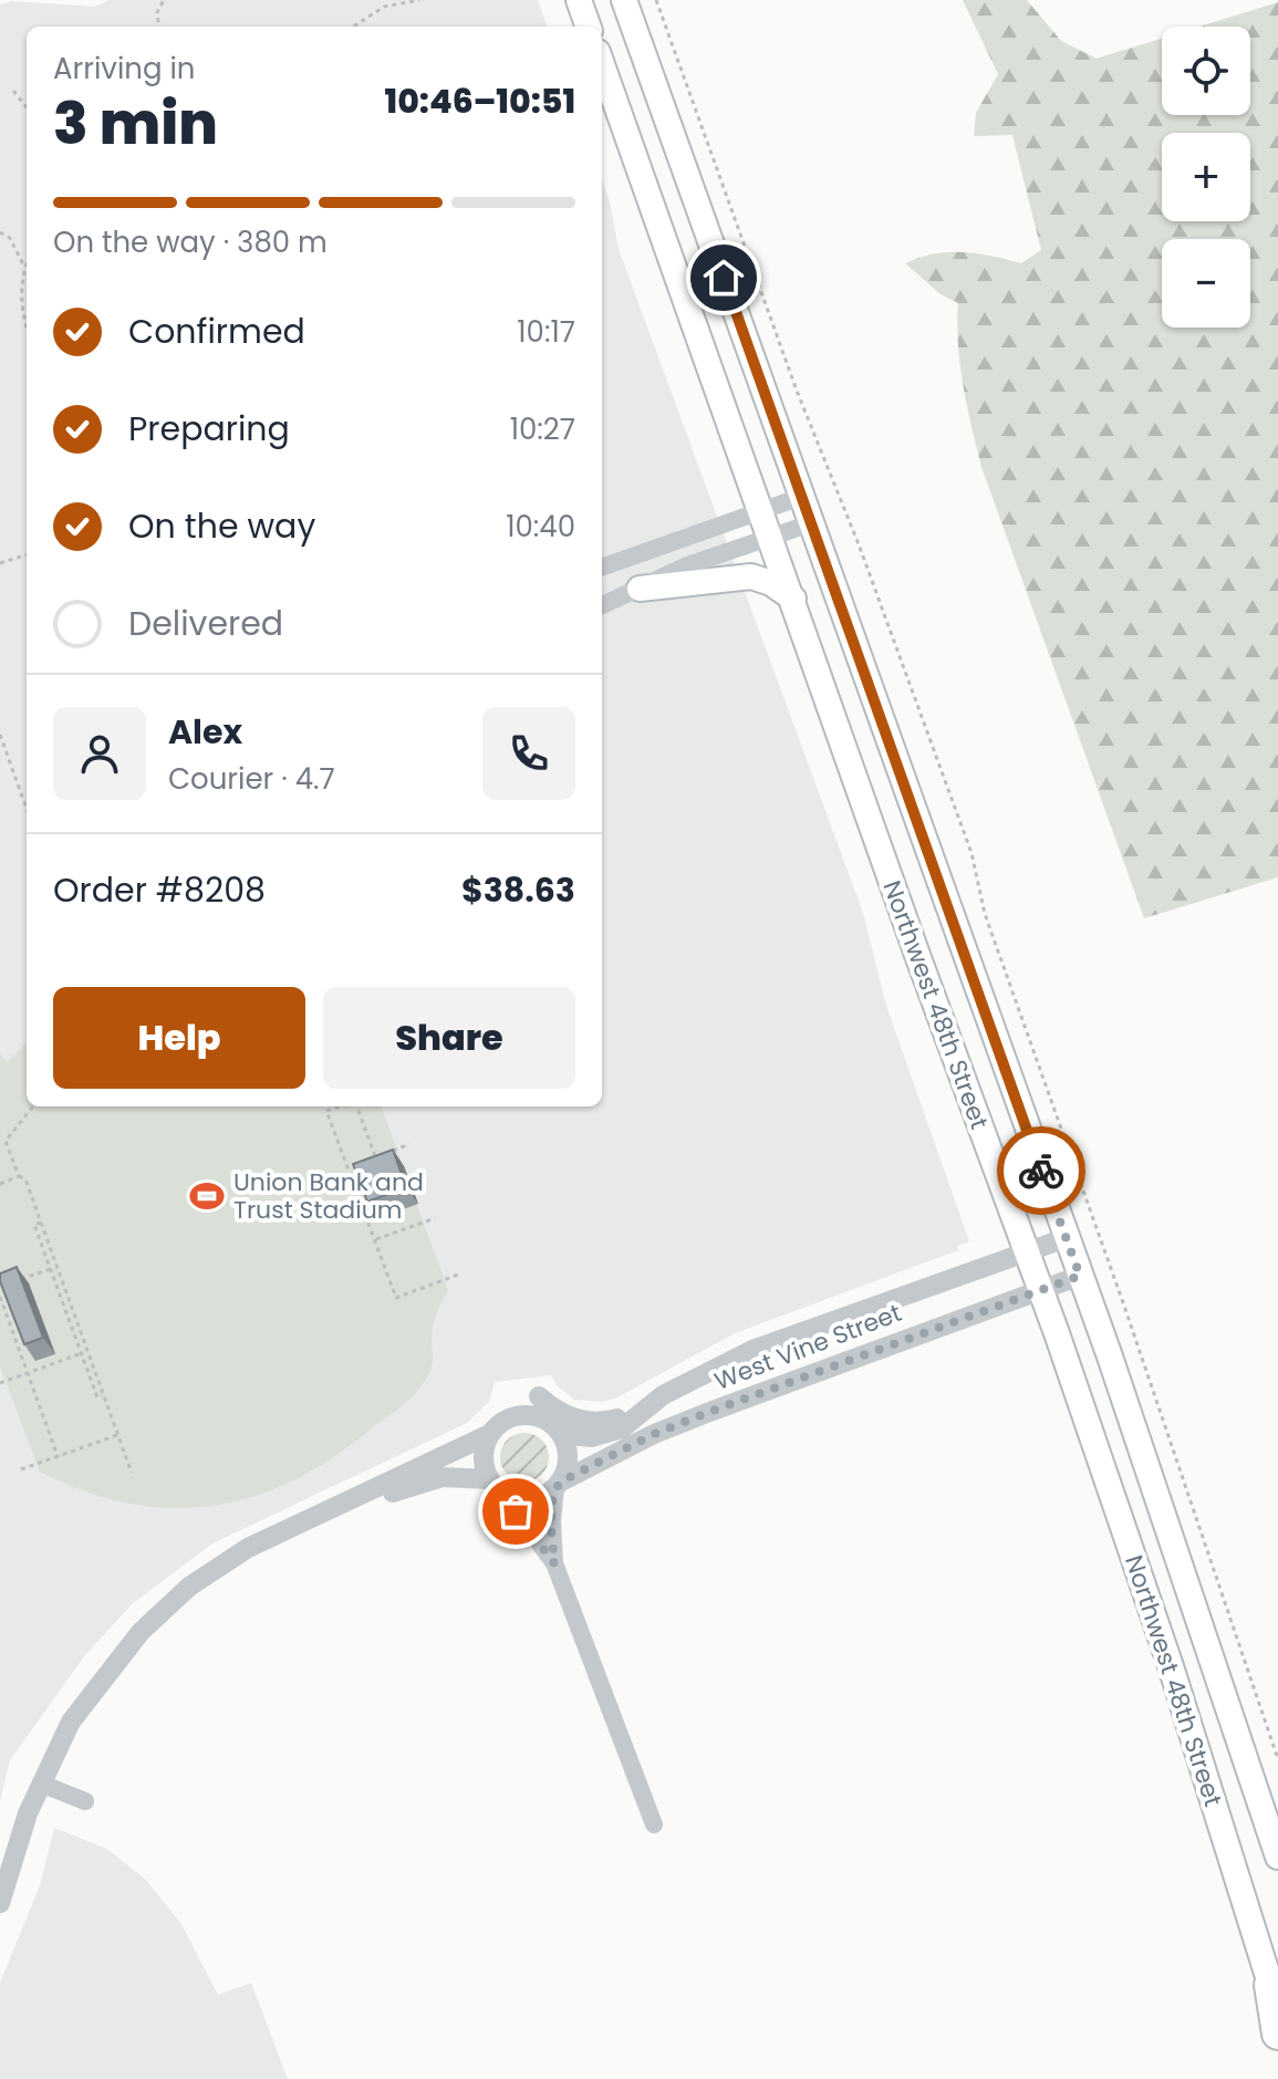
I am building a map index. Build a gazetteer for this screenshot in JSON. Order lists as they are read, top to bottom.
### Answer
{
  "streets": {
    "main road": ["Northwest 48th Street"],
    "street": ["West Vine Street"]
  },
  "crossings": [
    ["Northwest 48th Street", "West Vine Street"]
  ],
  "places": {
    "sports": ["Union Bank and Trust Stadium"]
  },
  "page": {
    "map_buttons": ["+", "−"],
    "heading": ["3 min", "Arriving in", "10:46–10:51"],
    "panel": [
      "Alex",
      "Courier · 4.7",
      "Order #8208",
      "$38.63"
    ],
    "bar": "On the way · 380 m",
    "list": [
      ["Confirmed", "10:17"],
      ["Preparing", "10:27"],
      ["On the way", "10:40"],
      "Delivered"
    ],
    "buttons": ["Help", "Share"]
  }
}
